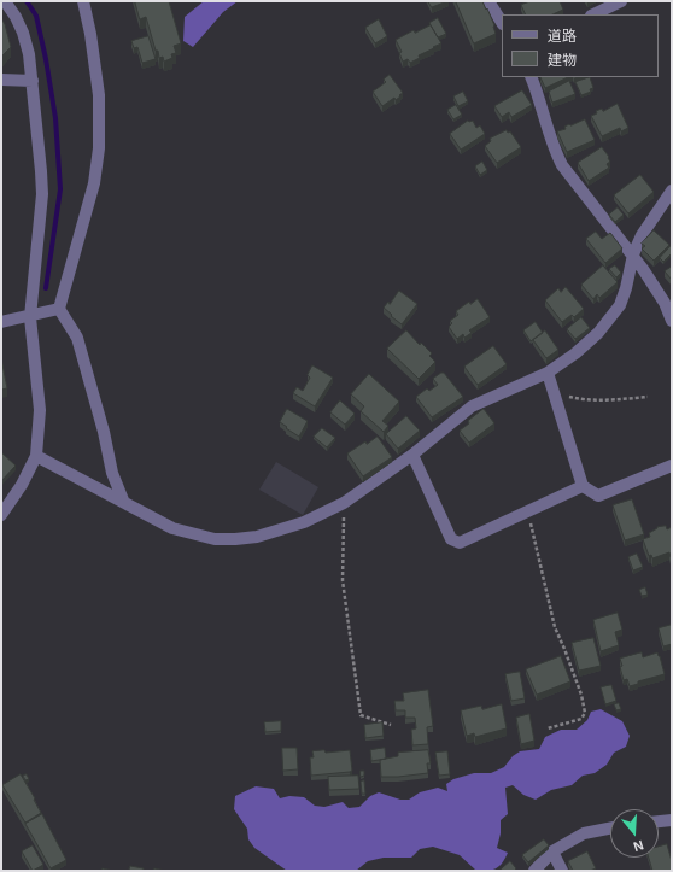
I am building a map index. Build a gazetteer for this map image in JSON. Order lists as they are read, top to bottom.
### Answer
{
  "legend": ["道路", "建物"],
  "north": "bottom"
}
